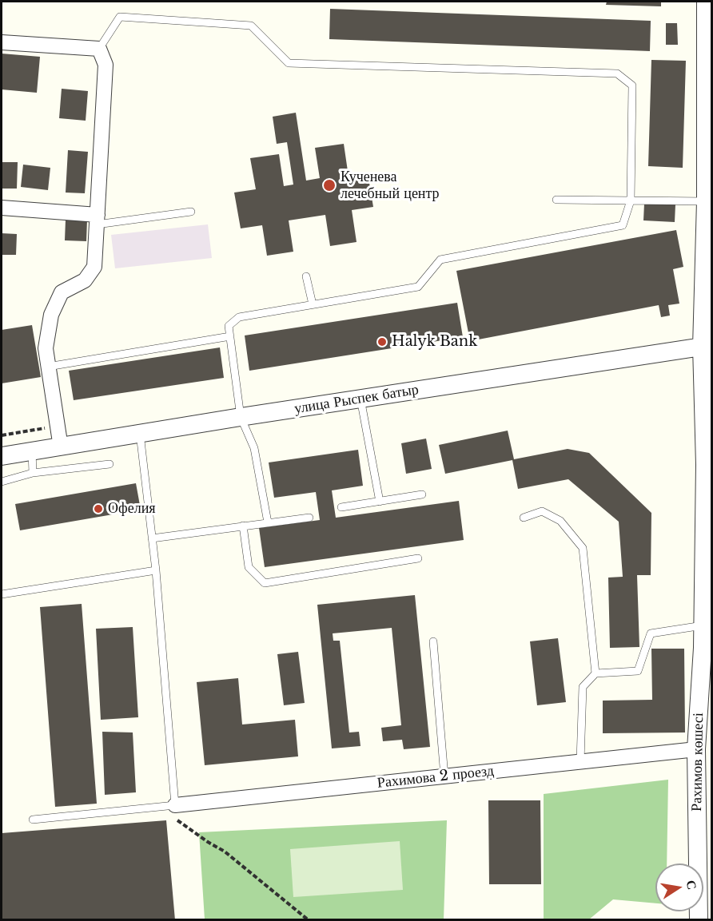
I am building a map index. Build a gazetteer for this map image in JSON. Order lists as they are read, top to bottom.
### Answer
{
  "streets": {
    "street": ["улица Рыспек батыр", "Рахимов көшесі", "Рахимова 2 проезд"]
  },
  "crossings": [
    ["улица Рыспек батыр", "Рахимов көшесі"],
    ["Рахимов көшесі", "Рахимова 2 проезд"]
  ],
  "places": ["Кученева лечебный центр", "Halyk Bank", "Офелия"],
  "north": "right"
}
